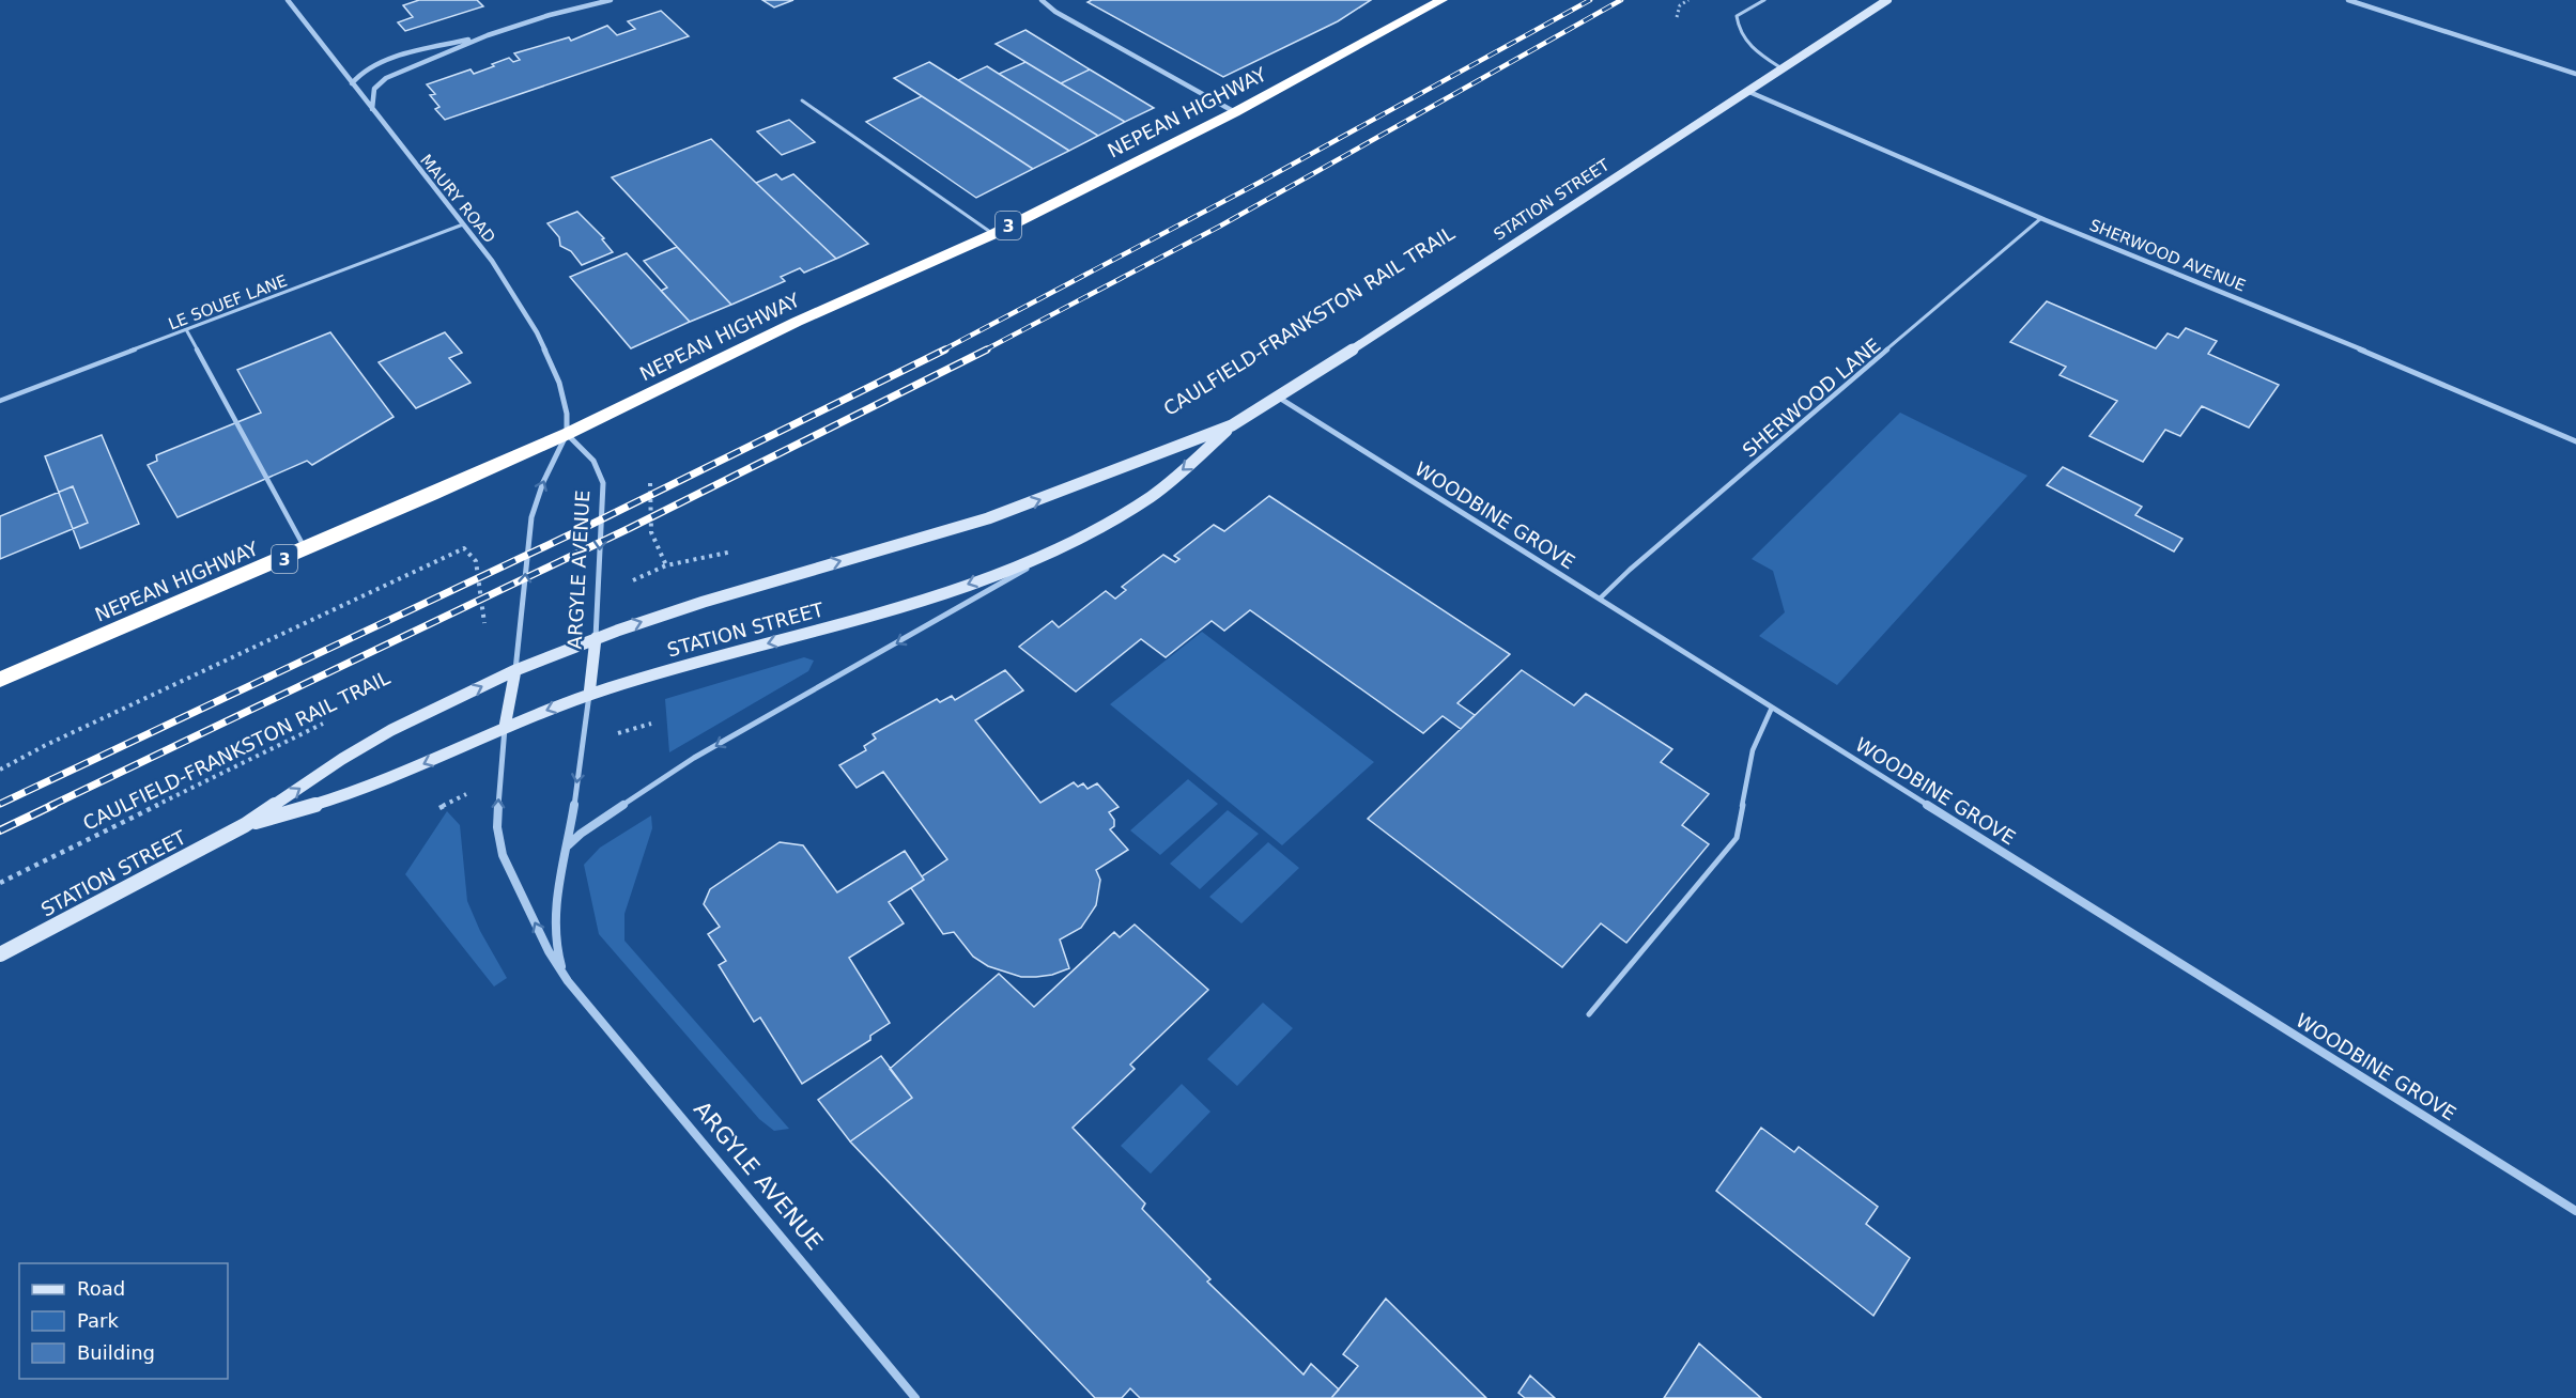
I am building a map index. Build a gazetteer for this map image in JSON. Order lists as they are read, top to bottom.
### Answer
{
  "streets": {
    "highway": ["NEPEAN HIGHWAY", "3"],
    "street": [
      "MAURY ROAD",
      "STATION STREET",
      "SHERWOOD AVENUE",
      "WOODBINE GROVE",
      "ARGYLE AVENUE"
    ],
    "lane": ["LE SOUEF LANE", "SHERWOOD LANE"],
    "path": ["CAULFIELD-FRANKSTON RAIL TRAIL"]
  },
  "crossings": [
    ["NEPEAN HIGHWAY", "MAURY ROAD"],
    ["NEPEAN HIGHWAY", "ARGYLE AVENUE"],
    ["MAURY ROAD", "LE SOUEF LANE"],
    ["MAURY ROAD", "ARGYLE AVENUE"],
    ["STATION STREET", "SHERWOOD AVENUE"],
    ["STATION STREET", "WOODBINE GROVE"],
    ["STATION STREET", "ARGYLE AVENUE"],
    ["SHERWOOD AVENUE", "SHERWOOD LANE"],
    ["SHERWOOD LANE", "WOODBINE GROVE"]
  ],
  "legend": ["Road", "Park", "Building"]
}
